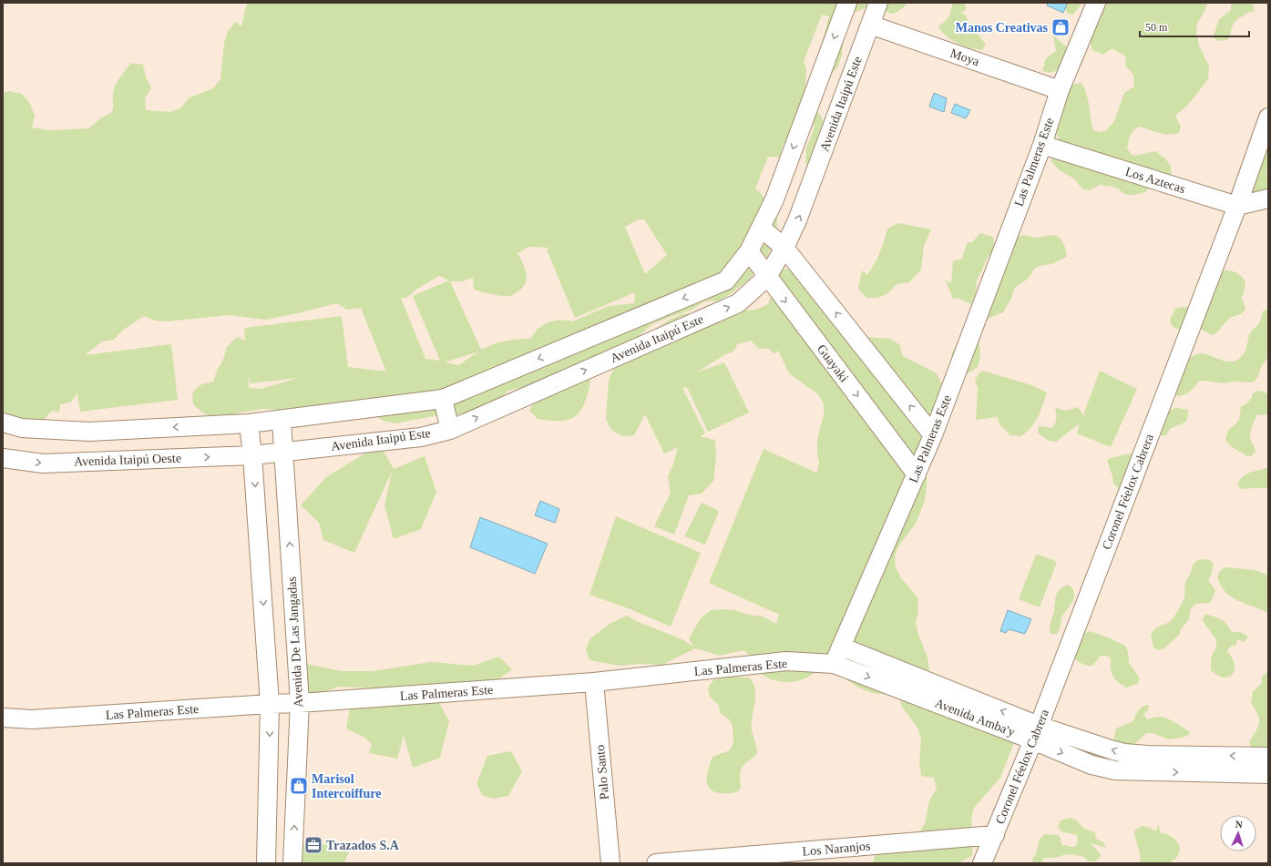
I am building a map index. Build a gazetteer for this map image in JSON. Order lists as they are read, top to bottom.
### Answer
{
  "streets": {
    "street": [
      "Moya",
      "Avenida Itaipú Este",
      "Las Palmeras Este",
      "Los Aztecas",
      "Guayaki",
      "Avenida Itaipú Oeste",
      "Coronel Féelox Cabrera",
      "Avenida De Las Jangadas",
      "Avenida Amba'y",
      "Palo Santo",
      "Los Naranjos"
    ]
  },
  "crossings": [
    ["Moya", "Avenida Itaipú Este"],
    ["Moya", "Las Palmeras Este"],
    ["Avenida Itaipú Este", "Guayaki"],
    ["Avenida Itaipú Este", "Avenida Itaipú Oeste"],
    ["Avenida Itaipú Este", "Avenida De Las Jangadas"],
    ["Las Palmeras Este", "Los Aztecas"],
    ["Las Palmeras Este", "Guayaki"],
    ["Las Palmeras Este", "Avenida De Las Jangadas"],
    ["Las Palmeras Este", "Avenida Amba'y"],
    ["Las Palmeras Este", "Palo Santo"],
    ["Los Aztecas", "Coronel Féelox Cabrera"],
    ["Coronel Féelox Cabrera", "Avenida Amba'y"],
    ["Coronel Féelox Cabrera", "Los Naranjos"]
  ],
  "places": {
    "shop": ["Manos Creativas", "Marisol Intercoiffure"],
    "office": ["Trazados S.A"]
  },
  "scale_bar": "50 m",
  "north": "top"
}
